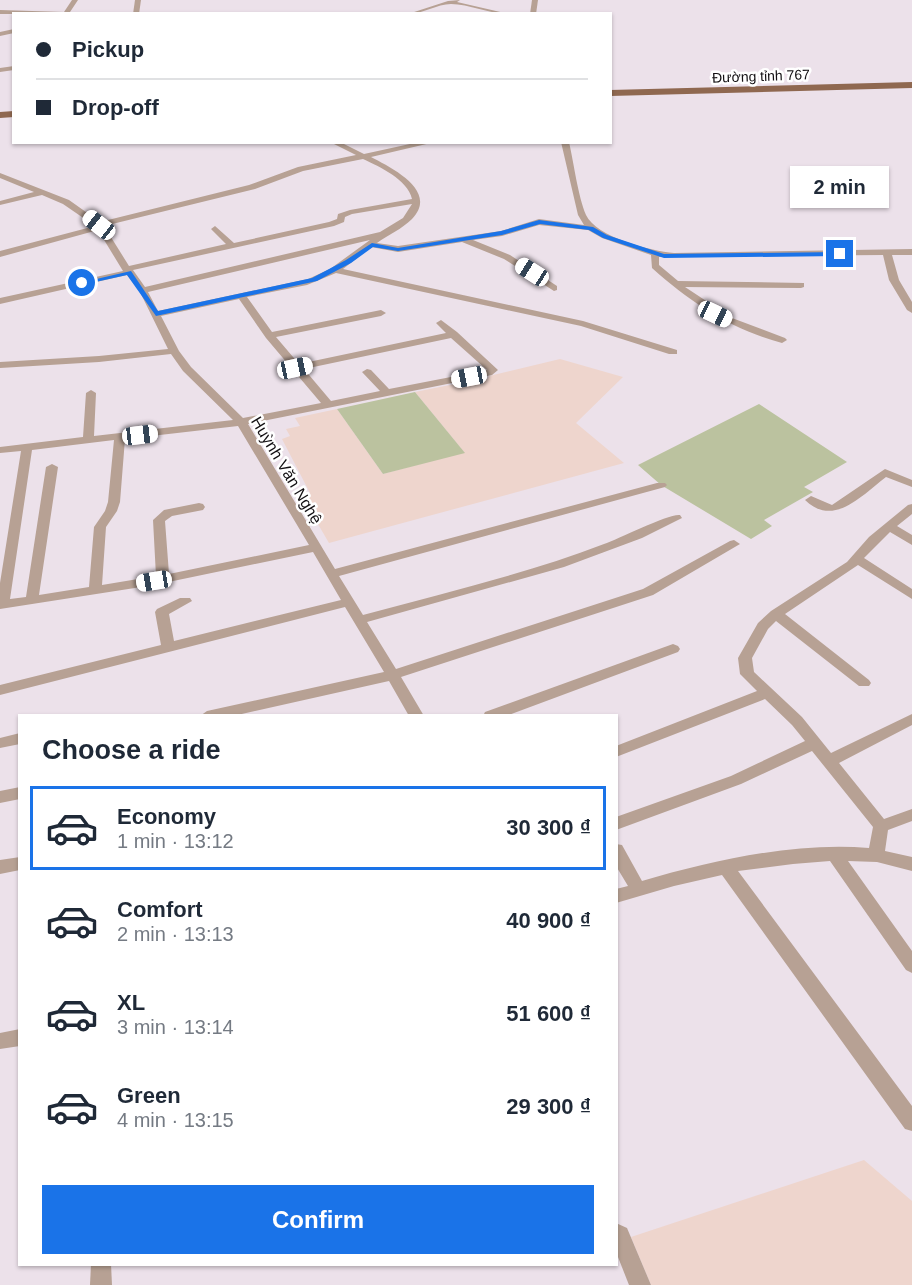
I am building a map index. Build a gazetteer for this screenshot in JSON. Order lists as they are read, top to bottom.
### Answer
{
  "streets": {
    "main road": ["Đường tỉnh 767"],
    "street": ["Huỳnh Văn Nghệ"]
  },
  "page": {
    "banner": ["Pickup", "Drop-off"],
    "bubble": "2 min",
    "heading": "Choose a ride",
    "list": [
      {
        "name": "Economy",
        "note": "1 min · 13:12",
        "value": "30 300 ₫"
      },
      {
        "name": "Comfort",
        "note": "2 min · 13:13",
        "value": "40 900 ₫"
      },
      {
        "name": "XL",
        "note": "3 min · 13:14",
        "value": "51 600 ₫"
      },
      {
        "name": "Green",
        "note": "4 min · 13:15",
        "value": "29 300 ₫"
      }
    ],
    "buttons": "Confirm"
  }
}
